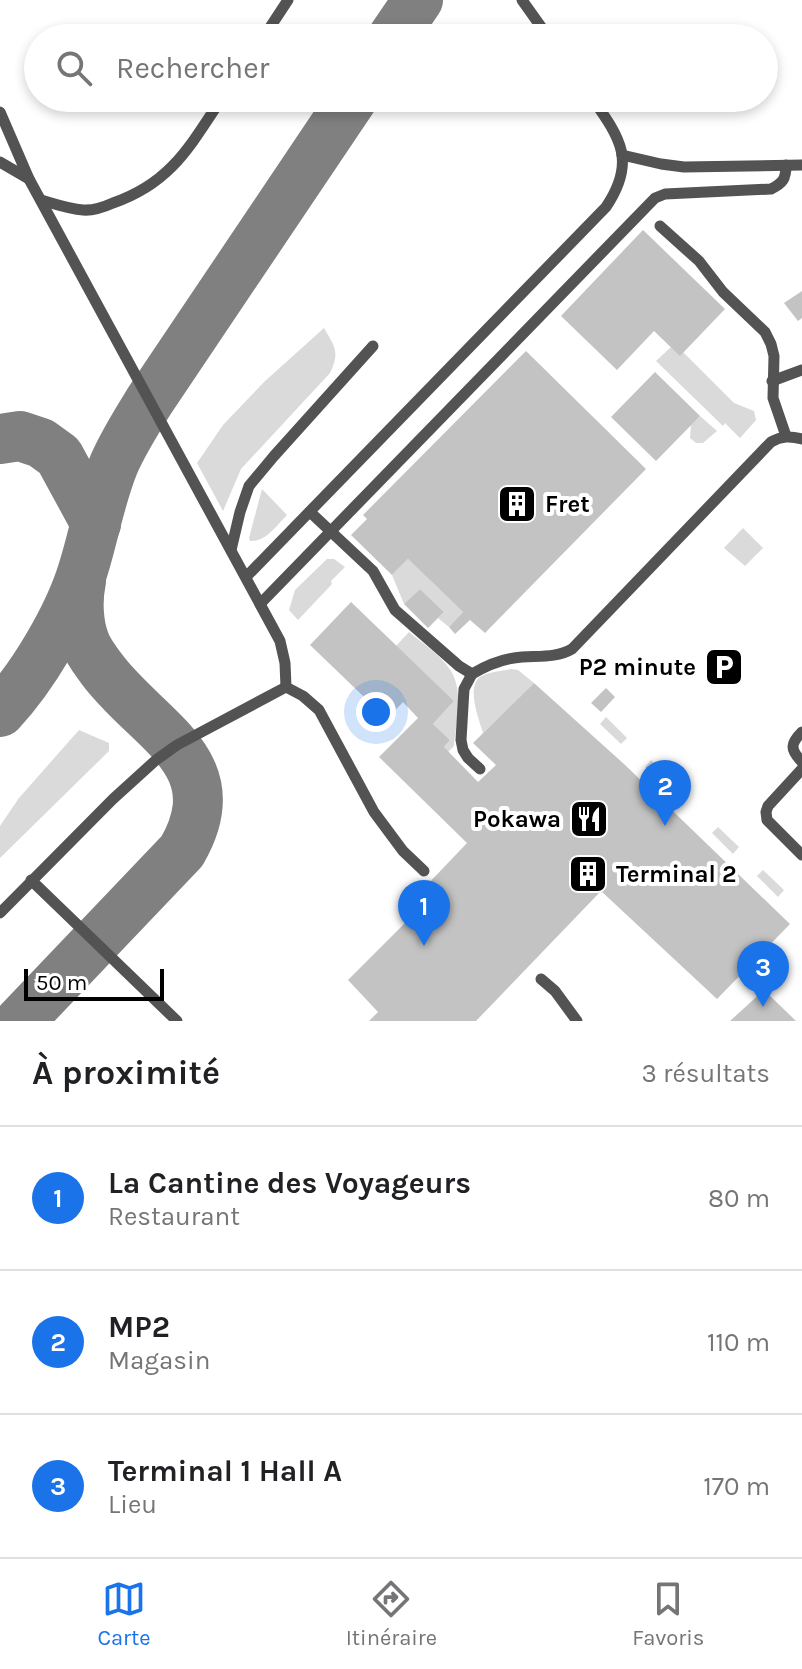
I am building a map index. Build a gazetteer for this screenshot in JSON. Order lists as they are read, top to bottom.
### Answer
{
  "places": {
    "building": ["Fret", "Terminal 2"],
    "parking": ["P2 minute"],
    "restaurant": ["Pokawa"]
  },
  "scale_bar": "50 m",
  "page": {
    "search": "Rechercher",
    "pins": ["2", "1", "3"],
    "scale": "50 m",
    "heading": ["À proximité", "3 résultats"],
    "list": [
      {
        "mark": "1",
        "name": "La Cantine des Voyageurs",
        "note": "Restaurant",
        "value": "80 m"
      },
      {
        "mark": "2",
        "name": "MP2",
        "note": "Magasin",
        "value": "110 m"
      },
      {
        "mark": "3",
        "name": "Terminal 1 Hall A",
        "note": "Lieu",
        "value": "170 m"
      }
    ],
    "nav": ["Carte", "Itinéraire", "Favoris"]
  }
}
